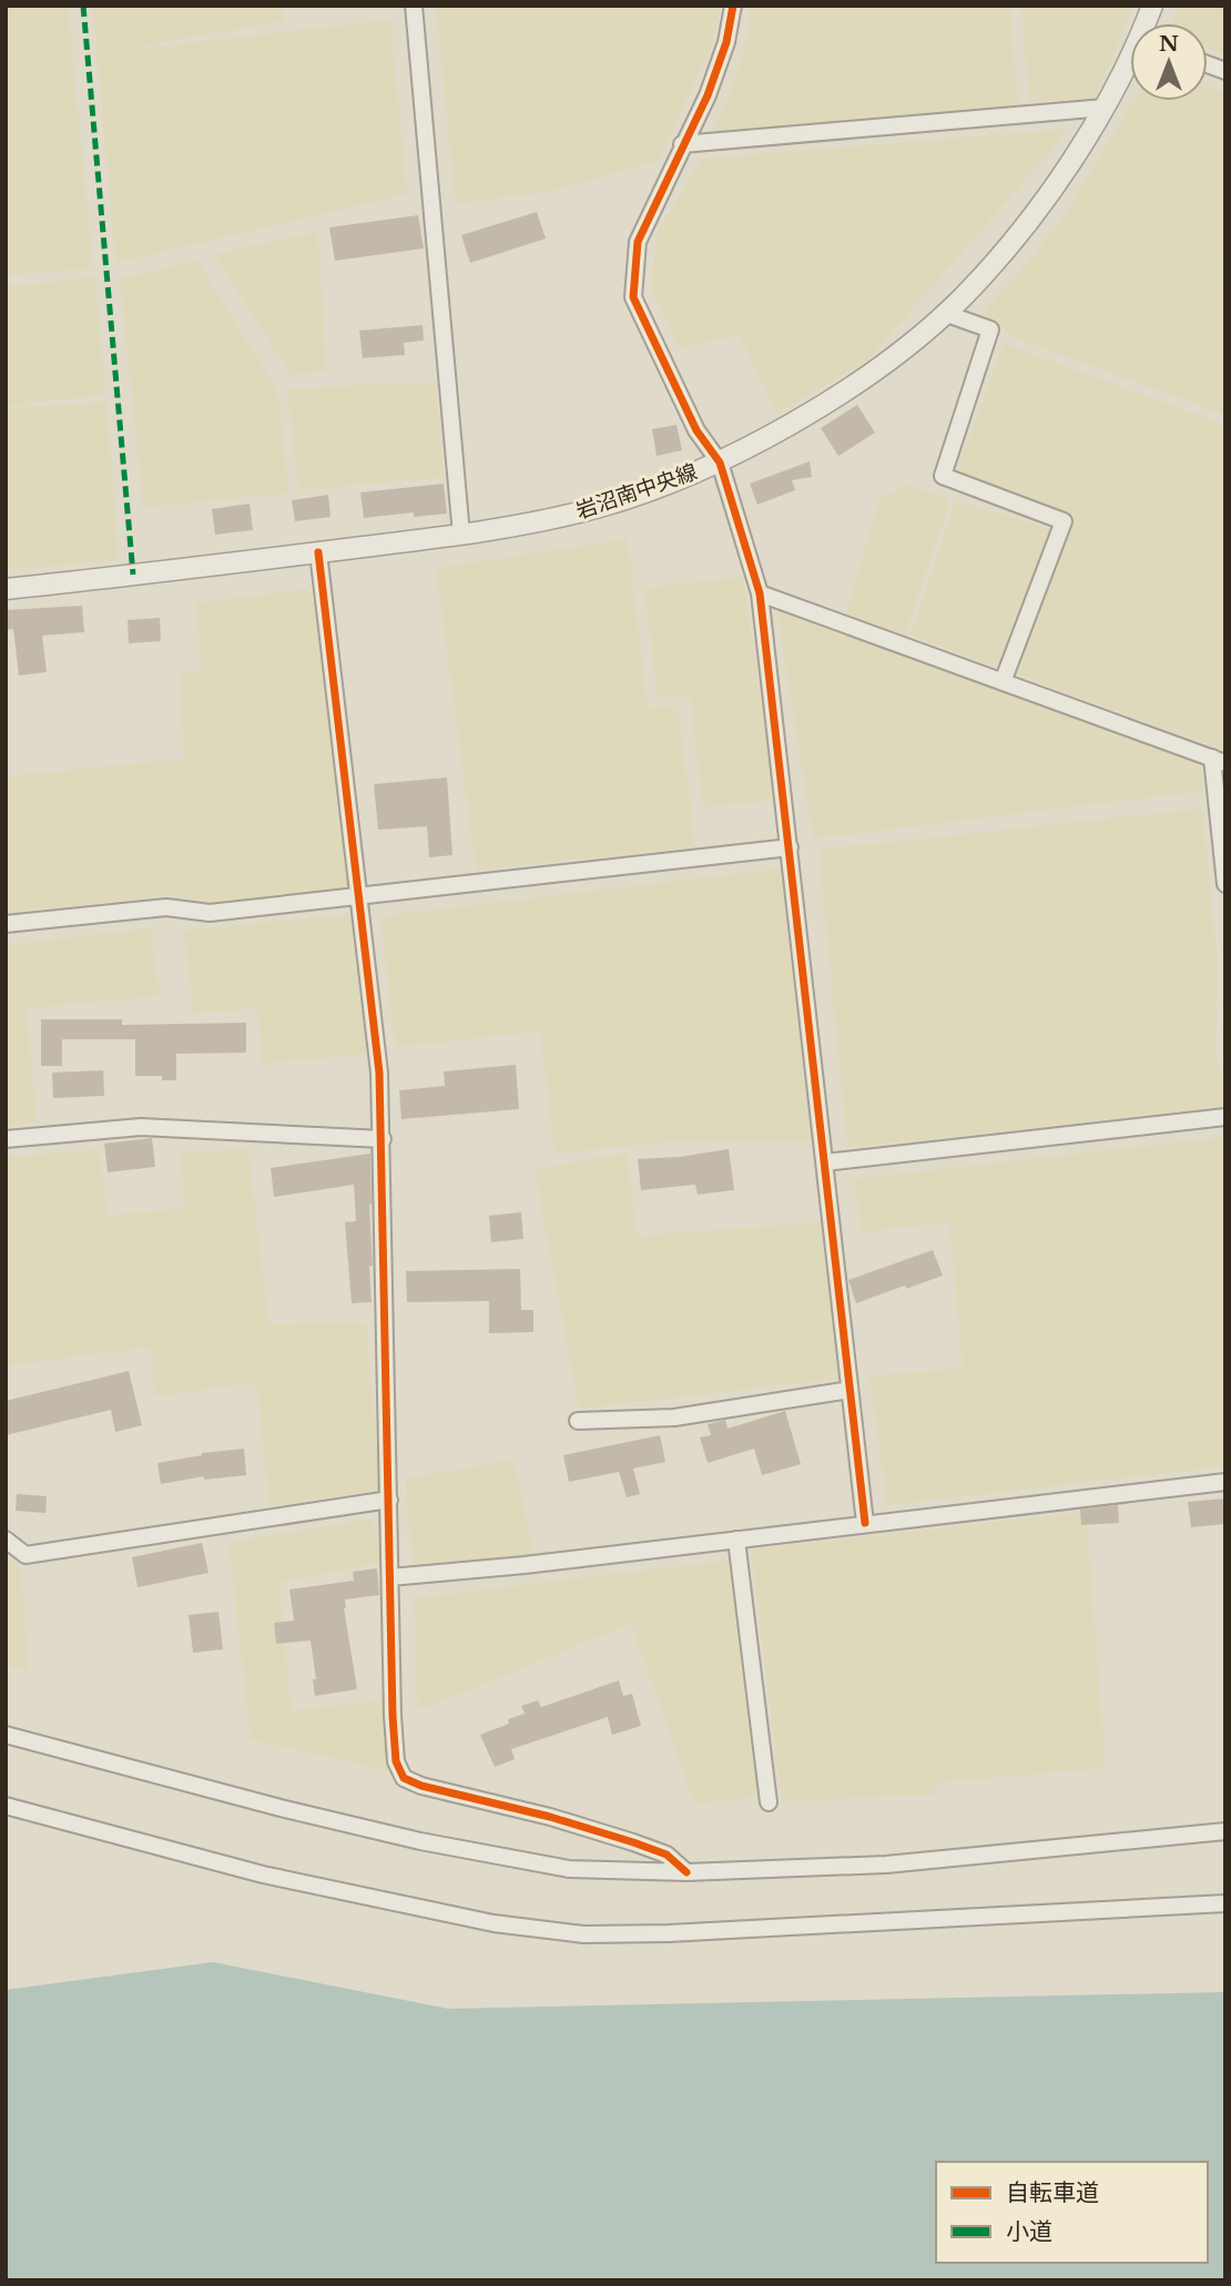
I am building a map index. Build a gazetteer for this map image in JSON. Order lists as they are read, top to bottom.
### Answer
{
  "streets": {
    "street": ["岩沼南中央線"]
  },
  "legend": ["自転車道", "小道"],
  "north": "top"
}
